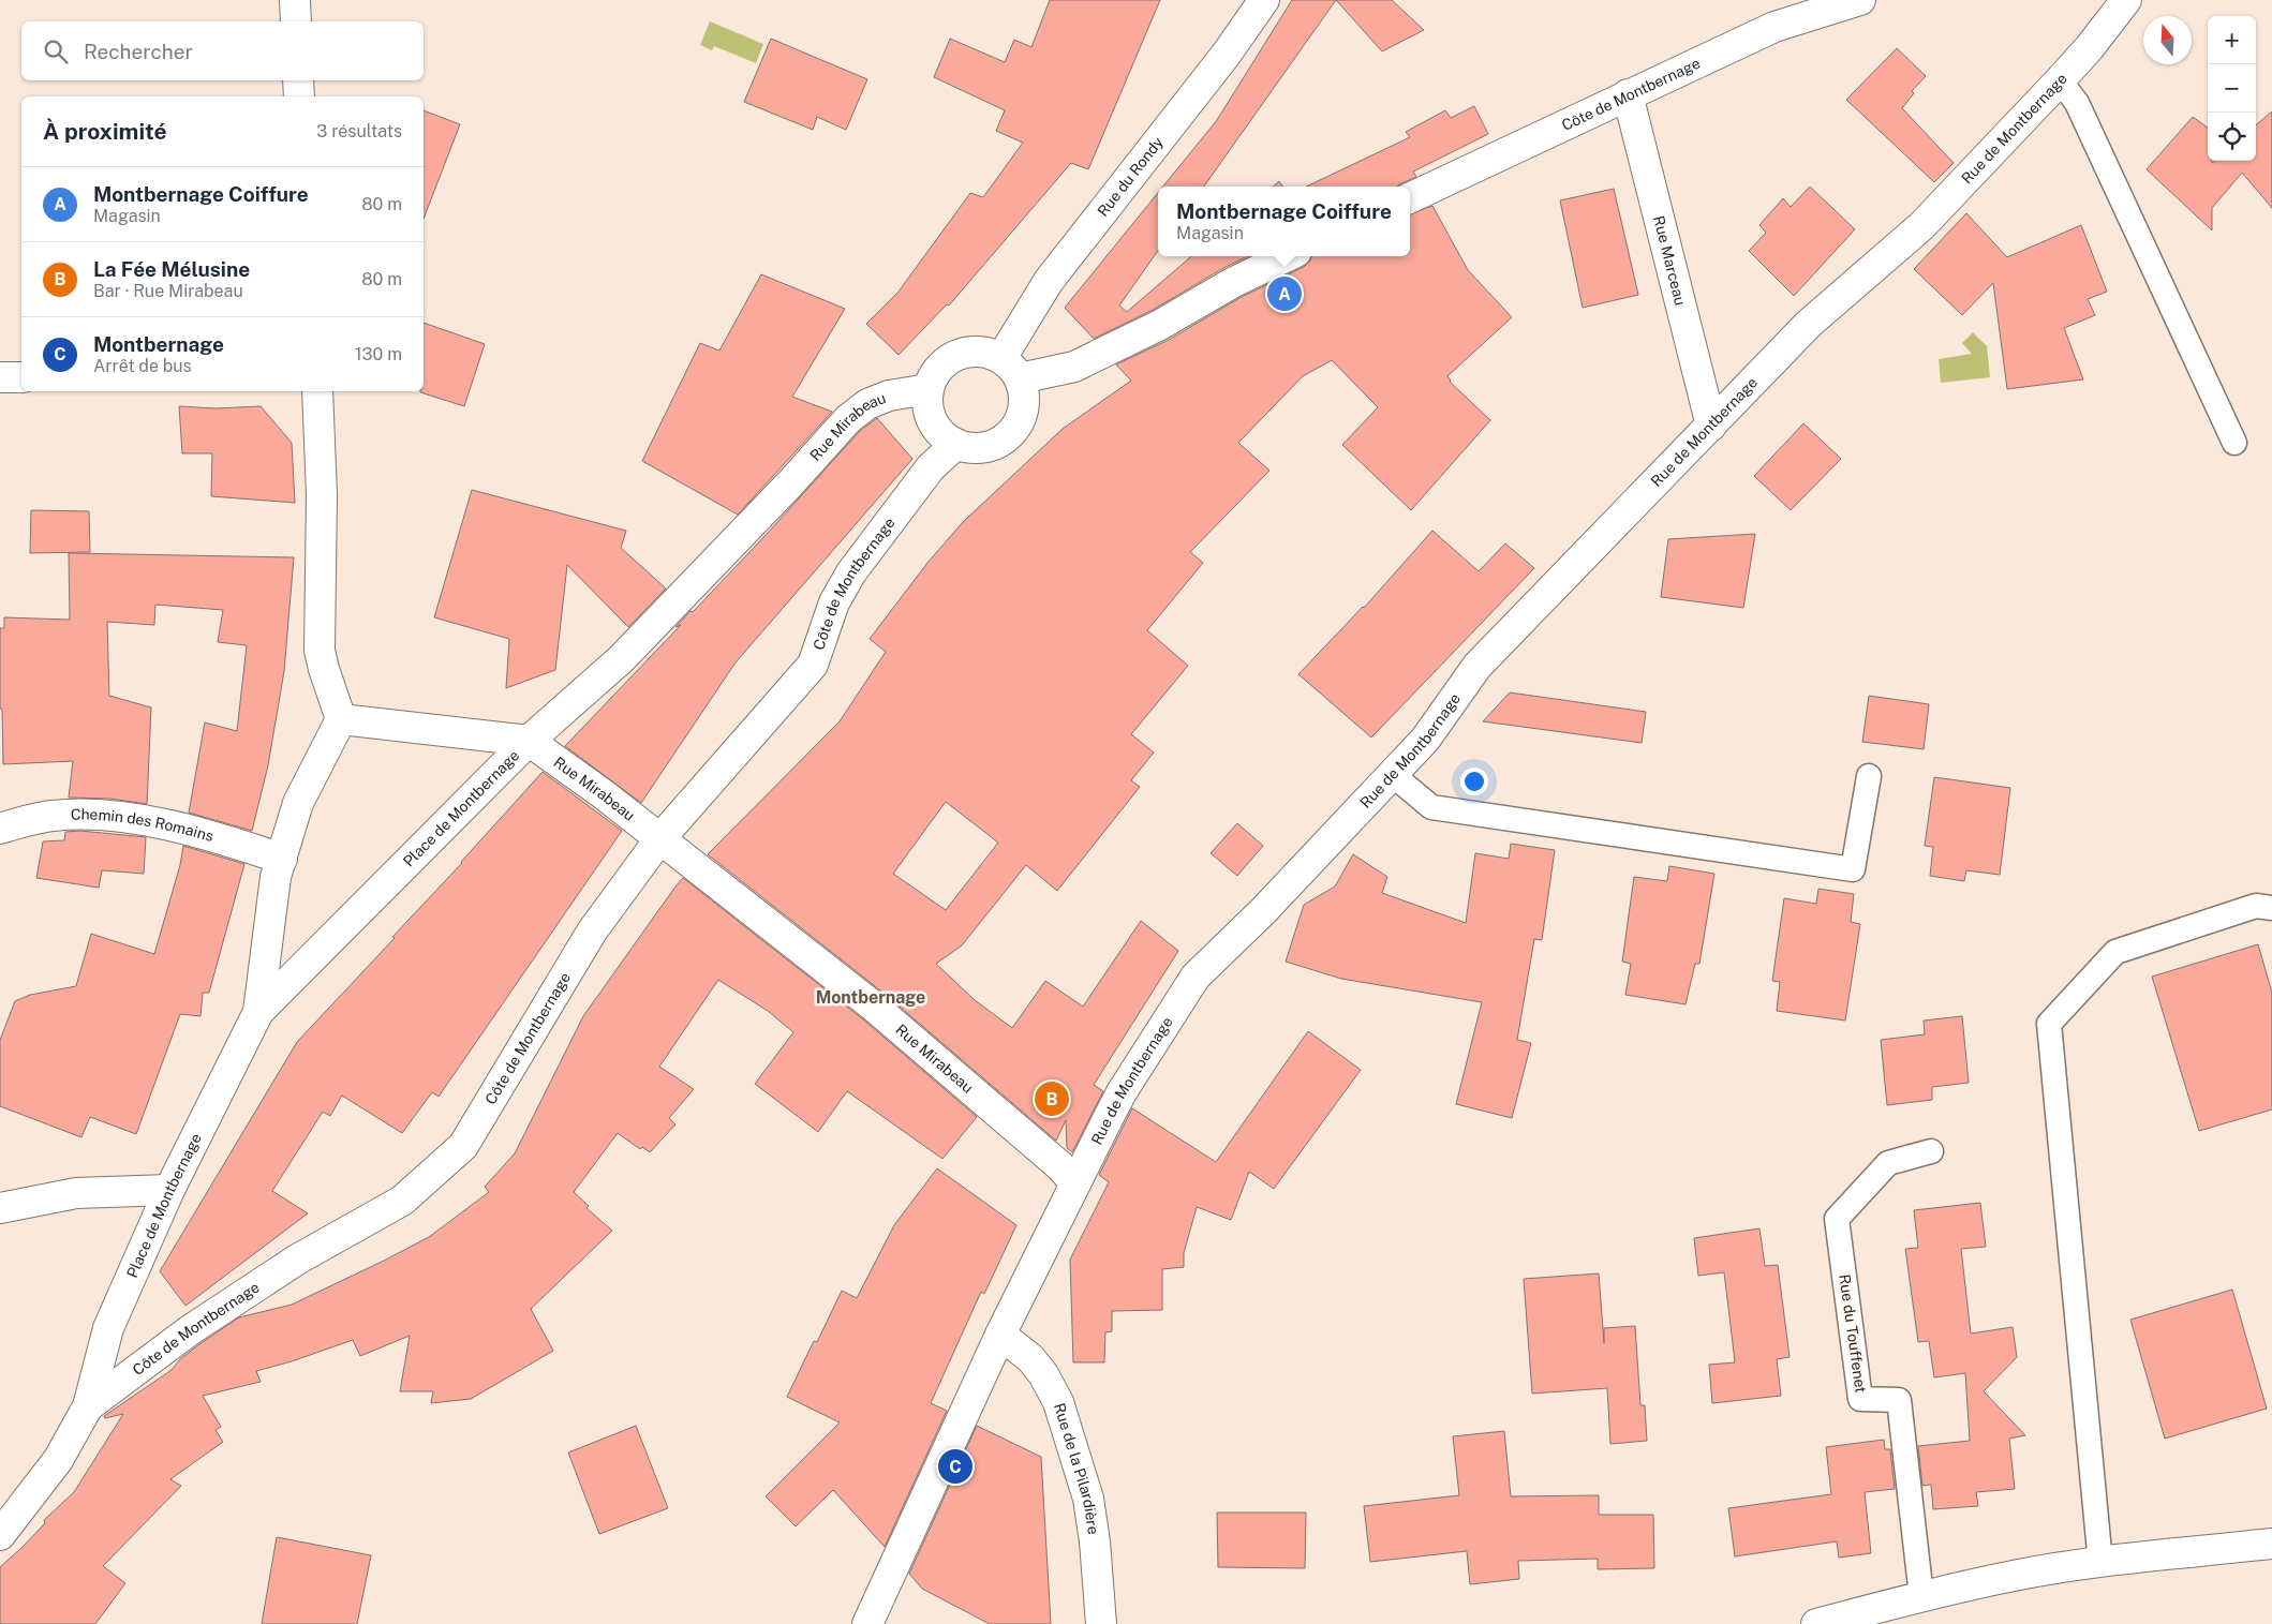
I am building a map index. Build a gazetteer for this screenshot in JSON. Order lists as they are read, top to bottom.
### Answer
{
  "streets": {
    "street": [
      "Côte de Montbernage",
      "Rue de Montbernage",
      "Rue du Rondy",
      "Rue Marceau",
      "Rue Mirabeau",
      "Place de Montbernage",
      "Chemin des Romains",
      "Rue de la Pilardière"
    ],
    "lane": ["Rue du Touffenet"]
  },
  "crossings": [
    ["Côte de Montbernage", "Rue du Rondy"],
    ["Côte de Montbernage", "Rue Marceau"],
    ["Côte de Montbernage", "Rue Mirabeau"],
    ["Côte de Montbernage", "Place de Montbernage"],
    ["Rue de Montbernage", "Rue Marceau"],
    ["Rue de Montbernage", "Rue Mirabeau"],
    ["Rue de Montbernage", "Rue de la Pilardière"],
    ["Rue du Rondy", "Rue Mirabeau"],
    ["Rue Mirabeau", "Place de Montbernage"],
    ["Place de Montbernage", "Chemin des Romains"]
  ],
  "districts": ["Montbernage"],
  "north": "top",
  "page": {
    "map_buttons": ["+", "−"],
    "search": "Rechercher",
    "heading": ["À proximité", "3 résultats"],
    "list": [
      {
        "mark": "A",
        "name": "Montbernage Coiffure",
        "note": "Magasin",
        "value": "80 m"
      },
      {
        "mark": "B",
        "name": "La Fée Mélusine",
        "note": "Bar · Rue Mirabeau",
        "value": "80 m"
      },
      {
        "mark": "C",
        "name": "Montbernage",
        "note": "Arrêt de bus",
        "value": "130 m"
      }
    ],
    "popup": ["Montbernage Coiffure", "Magasin"],
    "pins": ["A", "B", "C"]
  }
}
